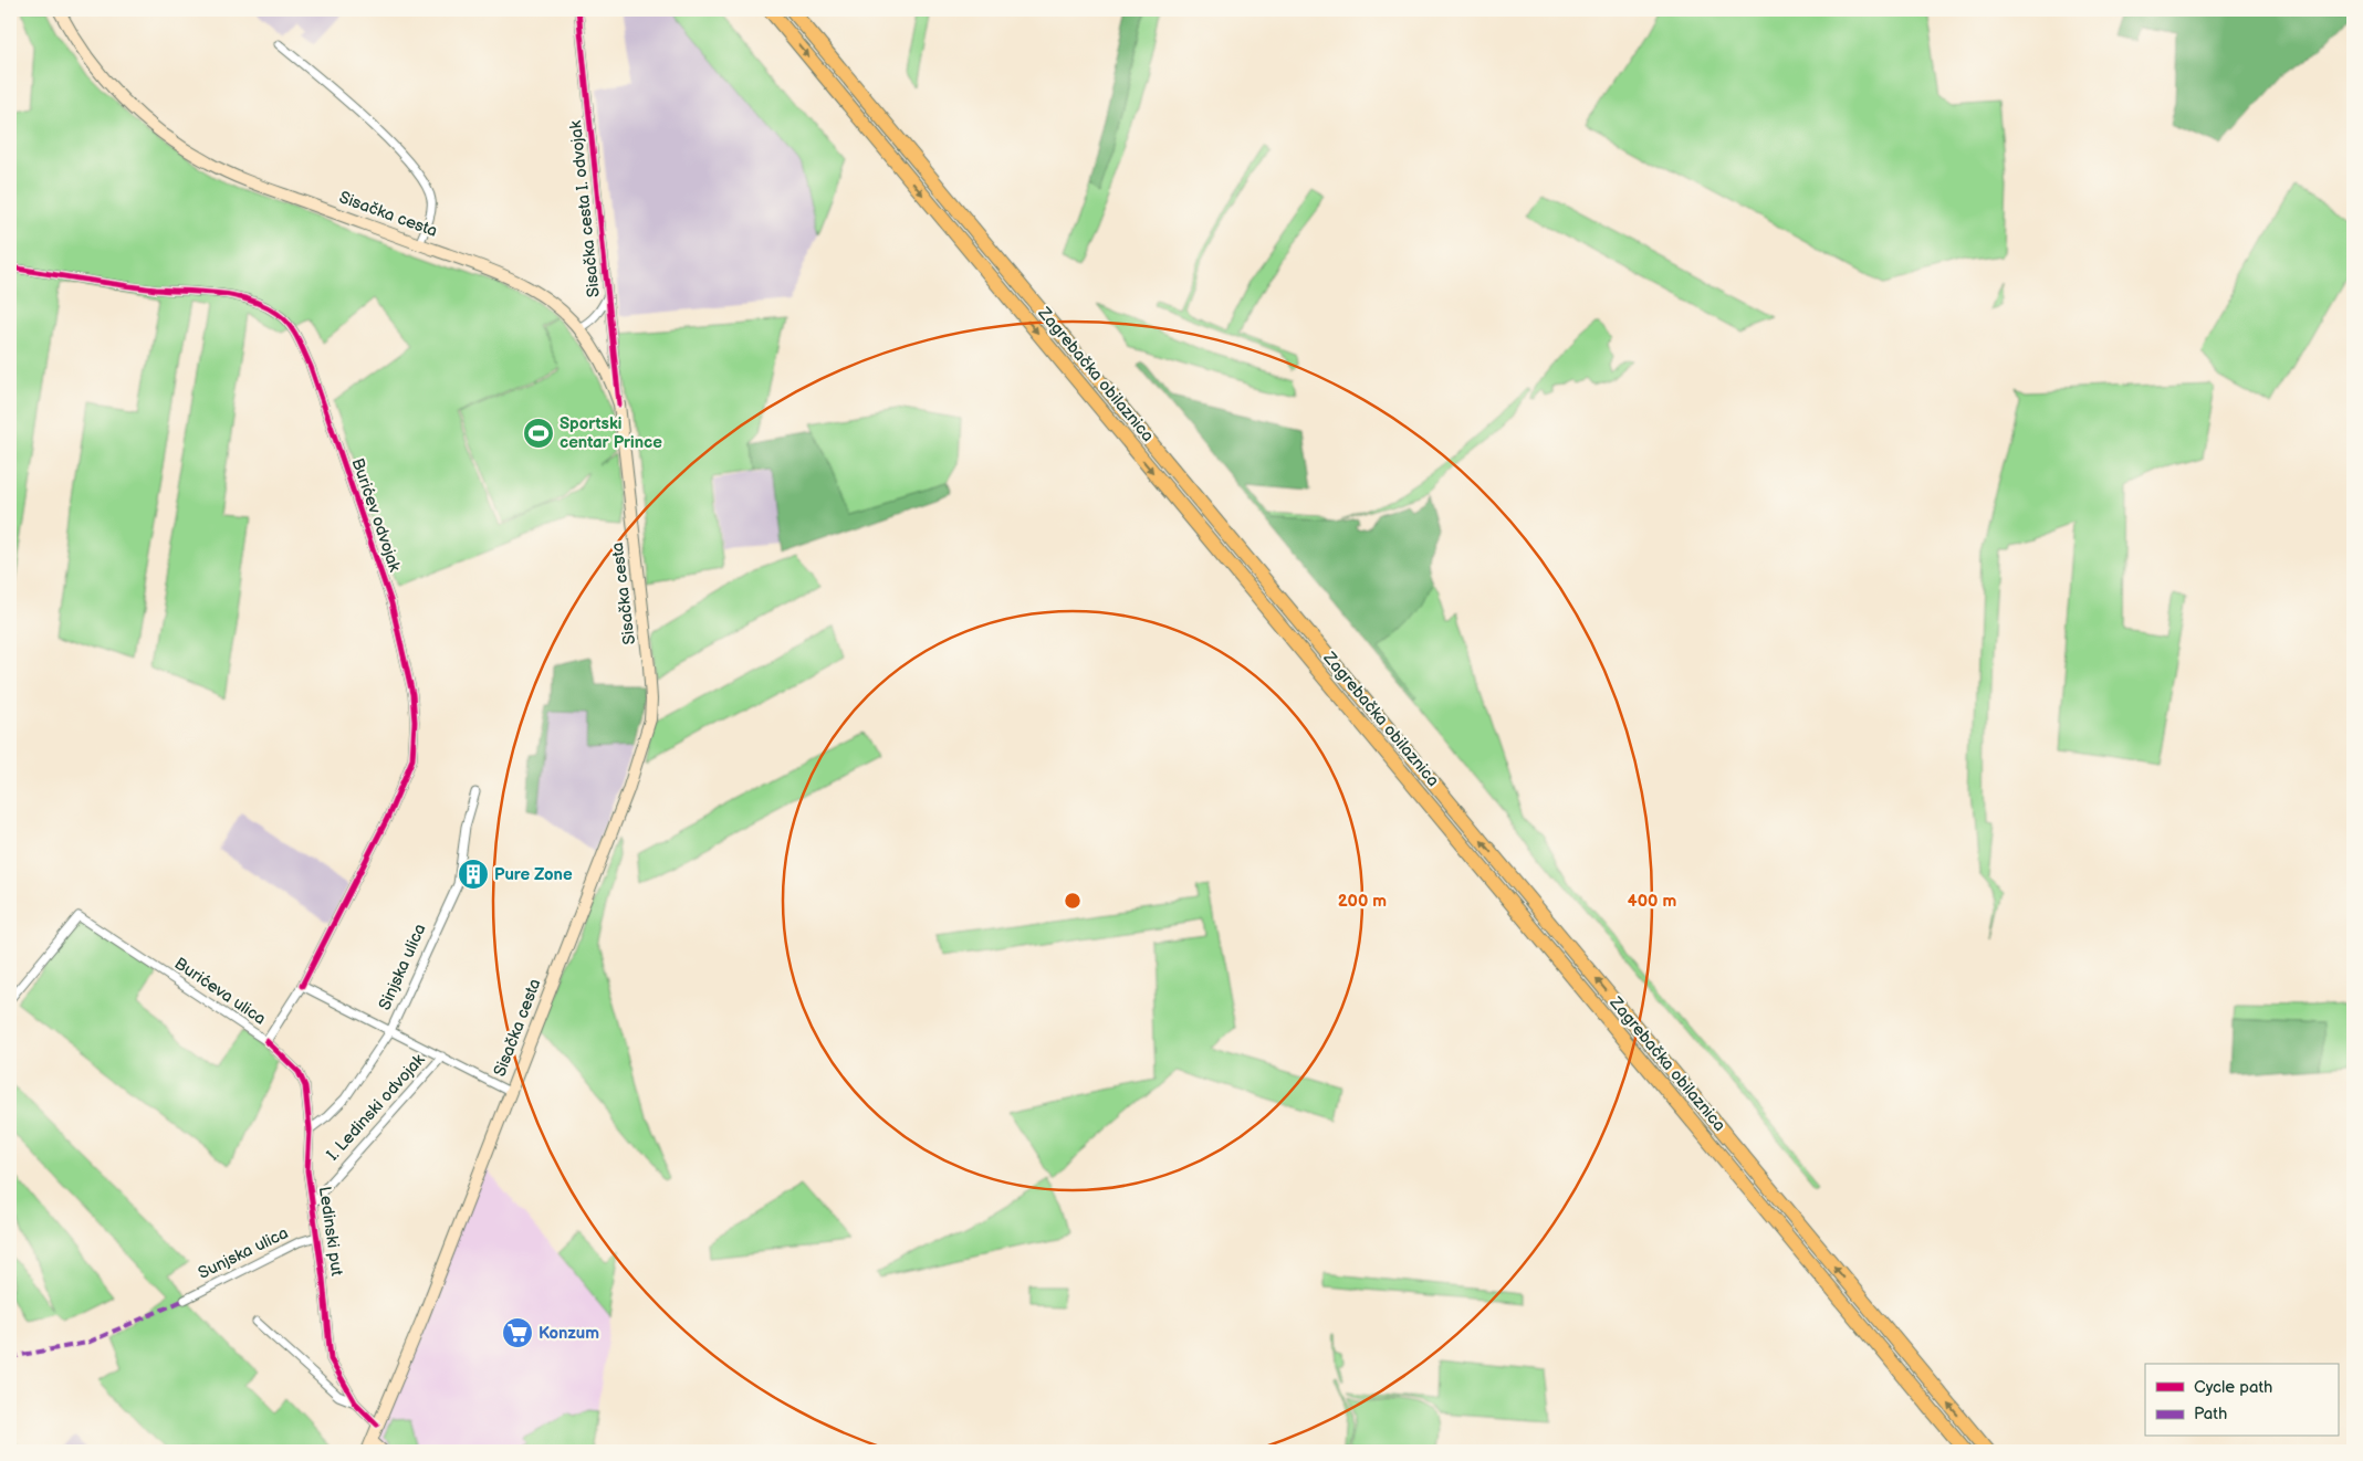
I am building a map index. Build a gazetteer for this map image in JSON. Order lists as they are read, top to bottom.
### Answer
{
  "streets": {
    "highway": ["Zagrebačka obilaznica"],
    "main road": ["Sisačka cesta"],
    "street": [
      "Sisačka cesta I. odvojak",
      "Burićev odvojak",
      "Sinjska ulica",
      "Burićeva ulica",
      "I. Ledinski odvojak",
      "Ledinski put",
      "Sunjska ulica"
    ]
  },
  "crossings": [
    ["Sisačka cesta I. odvojak", "Sisačka cesta"],
    ["Sisačka cesta", "Ledinski put"],
    ["Burićev odvojak", "Burićeva ulica"],
    ["Sinjska ulica", "Ledinski put"],
    ["Burićeva ulica", "Ledinski put"],
    ["I. Ledinski odvojak", "Ledinski put"],
    ["Ledinski put", "Sunjska ulica"]
  ],
  "places": {
    "sports": ["Sportski centar Prince"],
    "building": ["Pure Zone"],
    "supermarket": ["Konzum"]
  },
  "legend": ["Cycle path", "Path"],
  "rings": ["200 m", "400 m"]
}
